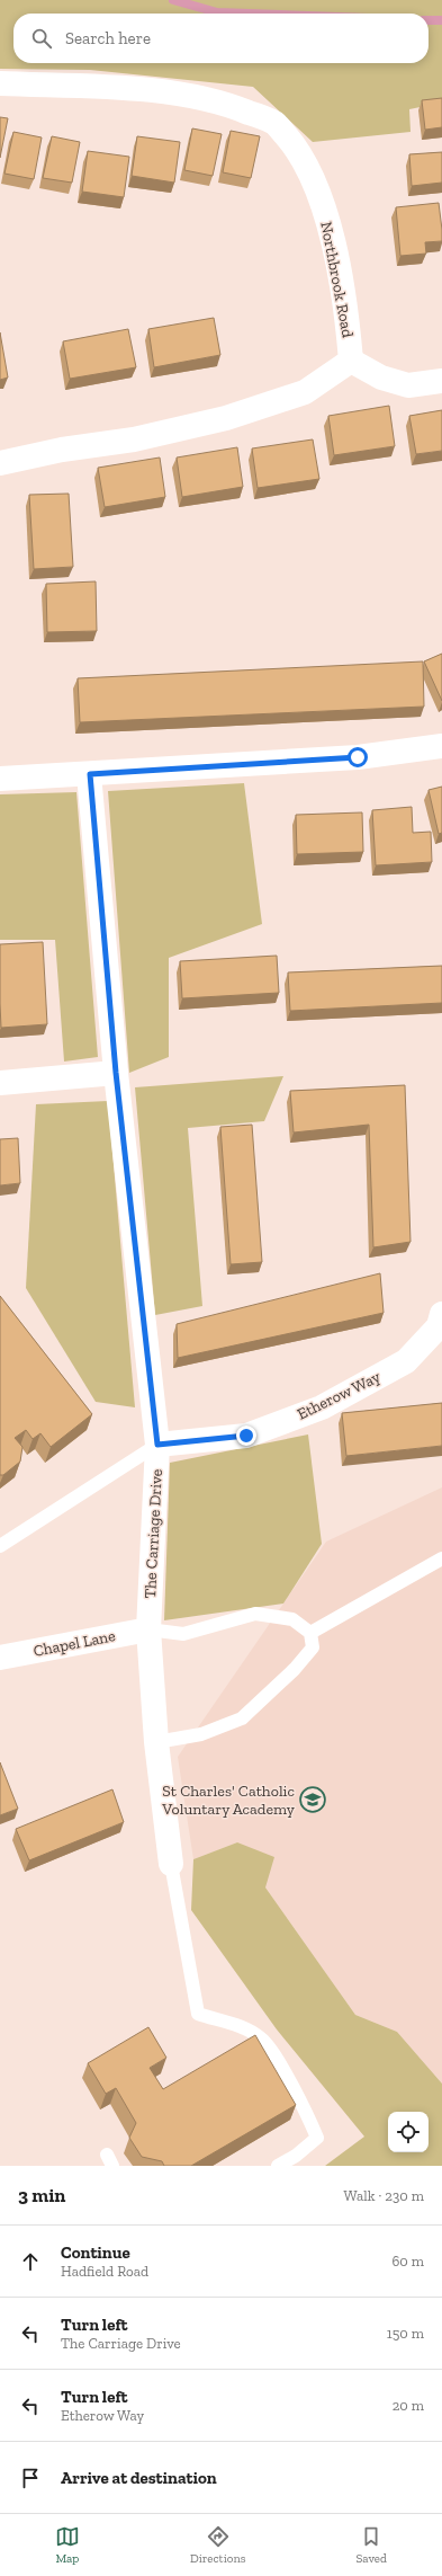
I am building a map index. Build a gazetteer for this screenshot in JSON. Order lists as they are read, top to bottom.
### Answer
{
  "streets": {
    "street": [
      "Northbrook Road",
      "Etherow Way",
      "The Carriage Drive",
      "Chapel Lane"
    ]
  },
  "crossings": [
    ["Etherow Way", "The Carriage Drive"],
    ["The Carriage Drive", "Chapel Lane"]
  ],
  "places": {
    "school or university": ["St Charles' Catholic Voluntary Academy"]
  },
  "page": {
    "search": "Search here",
    "heading": ["3 min", "Walk · 230 m"],
    "list": [
      ["Continue", "Hadfield Road", "60 m"],
      ["Turn left", "The Carriage Drive", "150 m"],
      ["Turn left", "Etherow Way", "20 m"],
      "Arrive at destination"
    ],
    "nav": ["Map", "Directions", "Saved"]
  }
}
